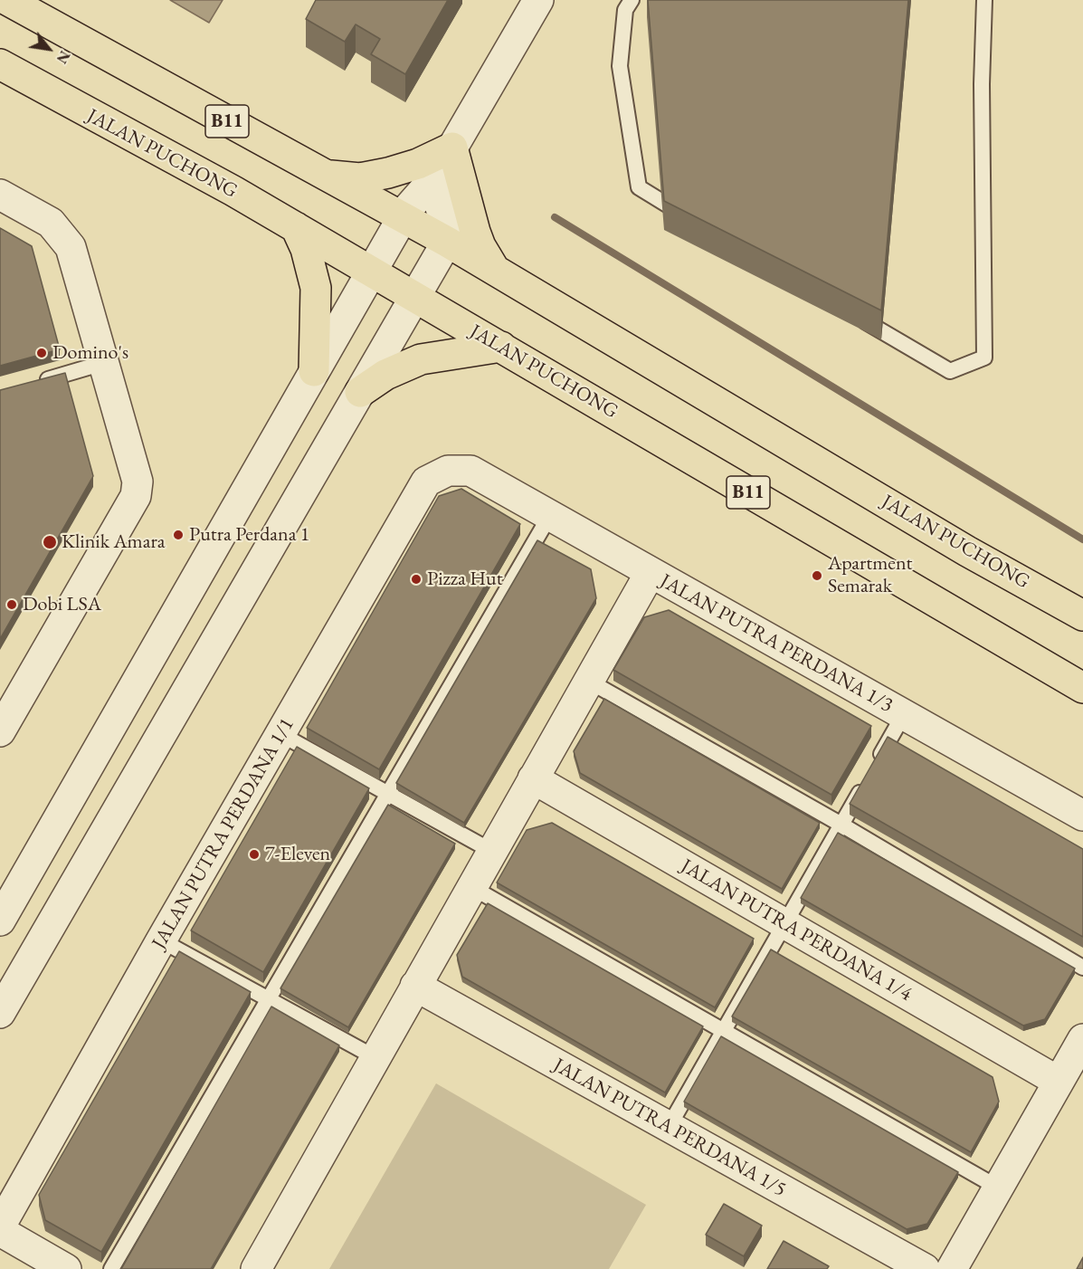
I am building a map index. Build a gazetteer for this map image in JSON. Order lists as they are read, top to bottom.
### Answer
{
  "streets": {
    "main road": ["B11", "JALAN PUCHONG"],
    "street": [
      "JALAN PUTRA PERDANA 1/3",
      "JALAN PUTRA PERDANA 1/1",
      "JALAN PUTRA PERDANA 1/4",
      "JALAN PUTRA PERDANA 1/5"
    ]
  },
  "crossings": [
    ["JALAN PUTRA PERDANA 1/3", "JALAN PUTRA PERDANA 1/1"]
  ],
  "places": [
    "Domino's",
    "Putra Perdana 1",
    "Klinik Amara",
    "Apartment Semarak",
    "Pizza Hut",
    "Dobi LSA",
    "7-Eleven"
  ],
  "north": "bottom right"
}
